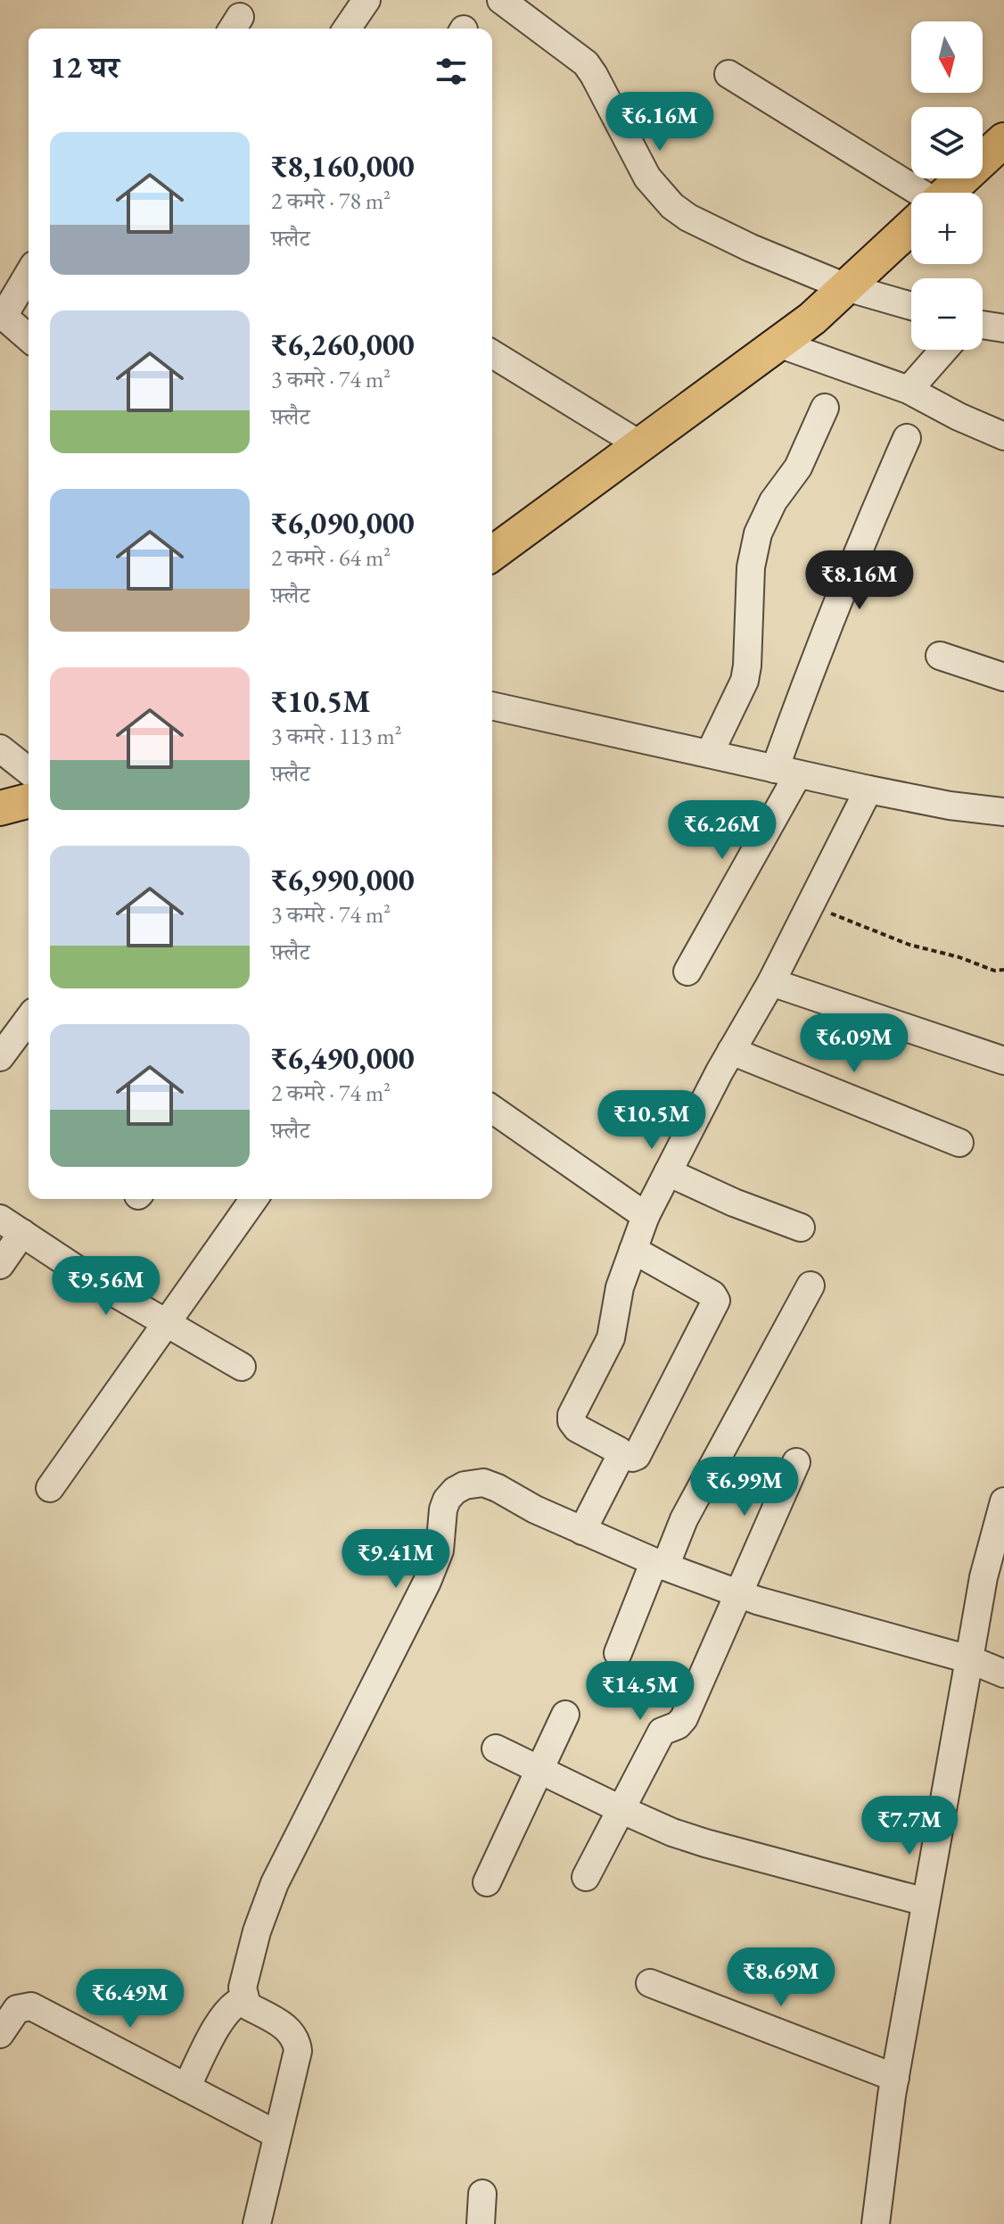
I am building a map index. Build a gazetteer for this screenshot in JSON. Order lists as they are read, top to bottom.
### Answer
{
  "north": "bottom",
  "page": {
    "map_buttons": ["+", "−"],
    "heading": "12 घर",
    "price": [
      "₹6.16M",
      "₹8.16M",
      "₹6.26M",
      "₹6.09M",
      "₹10.5M",
      "₹9.56M",
      "₹6.99M",
      "₹9.41M",
      "₹14.5M",
      "₹7.7M",
      "₹8.69M",
      "₹6.49M"
    ],
    "list": [
      {
        "name": "₹8,160,000",
        "note": "2 कमरे · 78 m² · फ़्लैट"
      },
      {
        "name": "₹6,260,000",
        "note": "3 कमरे · 74 m² · फ़्लैट"
      },
      {
        "name": "₹6,090,000",
        "note": "2 कमरे · 64 m² · फ़्लैट"
      },
      {
        "name": "₹10.5M",
        "note": "3 कमरे · 113 m² · फ़्लैट"
      },
      {
        "name": "₹6,990,000",
        "note": "3 कमरे · 74 m² · फ़्लैट"
      },
      {
        "name": "₹6,490,000",
        "note": "2 कमरे · 74 m² · फ़्लैट"
      }
    ]
  }
}
